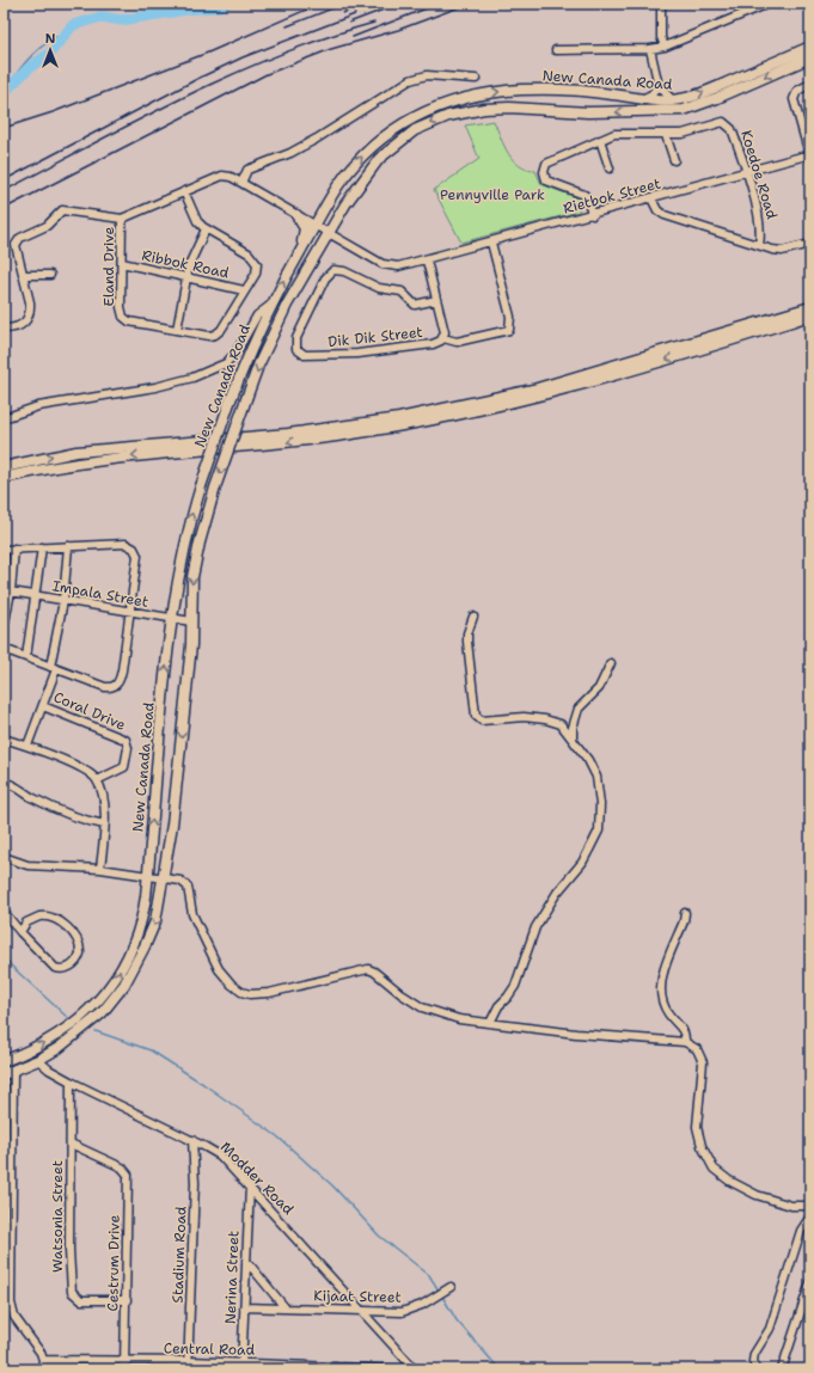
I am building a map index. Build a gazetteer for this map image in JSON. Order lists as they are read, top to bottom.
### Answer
{
  "streets": {
    "main road": ["New Canada Road"],
    "street": [
      "Koedoe Road",
      "Rietbok Street",
      "Ribbok Road",
      "Eland Drive",
      "Dik Dik Street",
      "Impala Street",
      "Coral Drive",
      "Modder Road",
      "Watsonia Street",
      "Stadium Road",
      "Cestrum Drive",
      "Nerina Street",
      "Kijaat Street",
      "Central Road"
    ]
  },
  "crossings": [
    ["New Canada Road", "Rietbok Street"],
    ["New Canada Road", "Impala Street"],
    ["New Canada Road", "Modder Road"],
    ["Koedoe Road", "Rietbok Street"],
    ["Rietbok Street", "Eland Drive"],
    ["Ribbok Road", "Eland Drive"],
    ["Modder Road", "Watsonia Street"],
    ["Modder Road", "Stadium Road"],
    ["Modder Road", "Nerina Street"],
    ["Modder Road", "Kijaat Street"],
    ["Modder Road", "Central Road"],
    ["Watsonia Street", "Cestrum Drive"],
    ["Stadium Road", "Central Road"],
    ["Cestrum Drive", "Central Road"],
    ["Nerina Street", "Kijaat Street"],
    ["Nerina Street", "Central Road"]
  ],
  "parks": ["Pennyville Park"],
  "north": "top"
}
